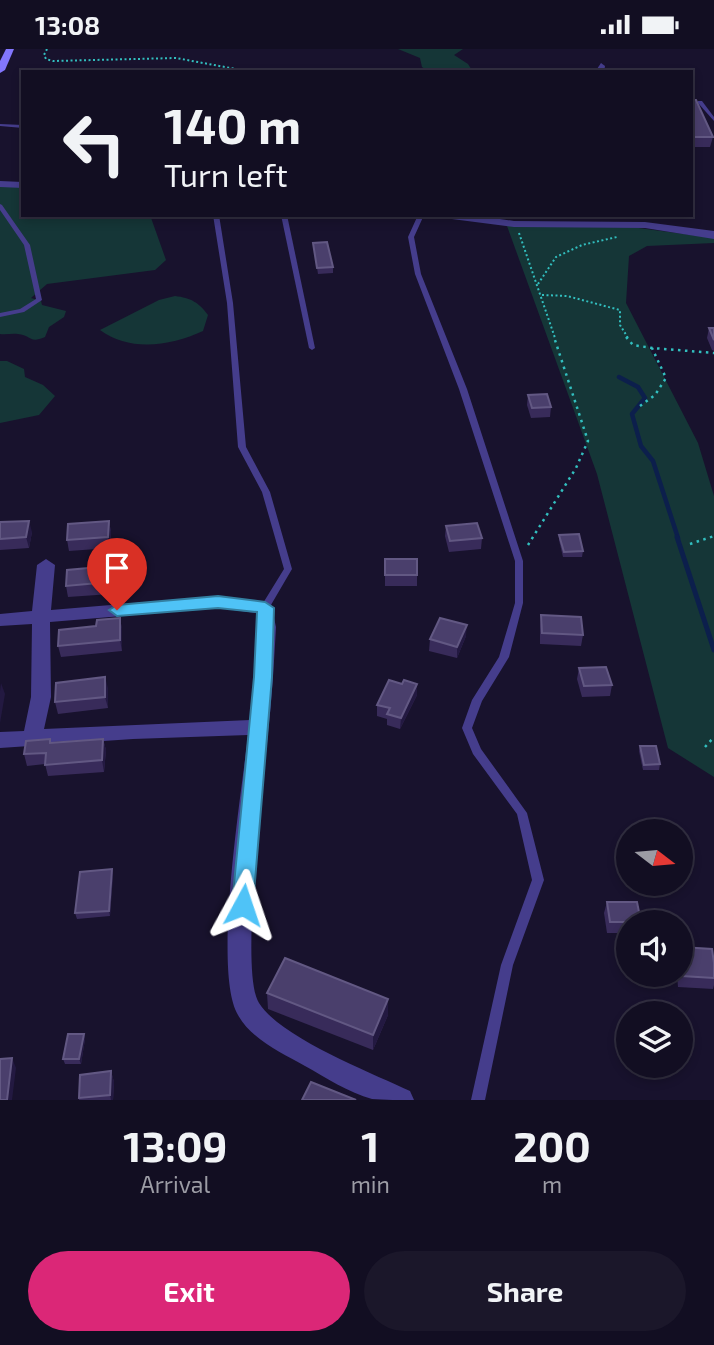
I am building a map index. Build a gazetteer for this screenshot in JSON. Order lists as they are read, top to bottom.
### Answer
{
  "north": "right",
  "page": {
    "status": "13:08",
    "turn": ["140 m", "Turn left"],
    "eta": [
      "13:09",
      "Arrival",
      "1",
      "min",
      "200",
      "m"
    ],
    "buttons": ["Exit", "Share"]
  }
}
